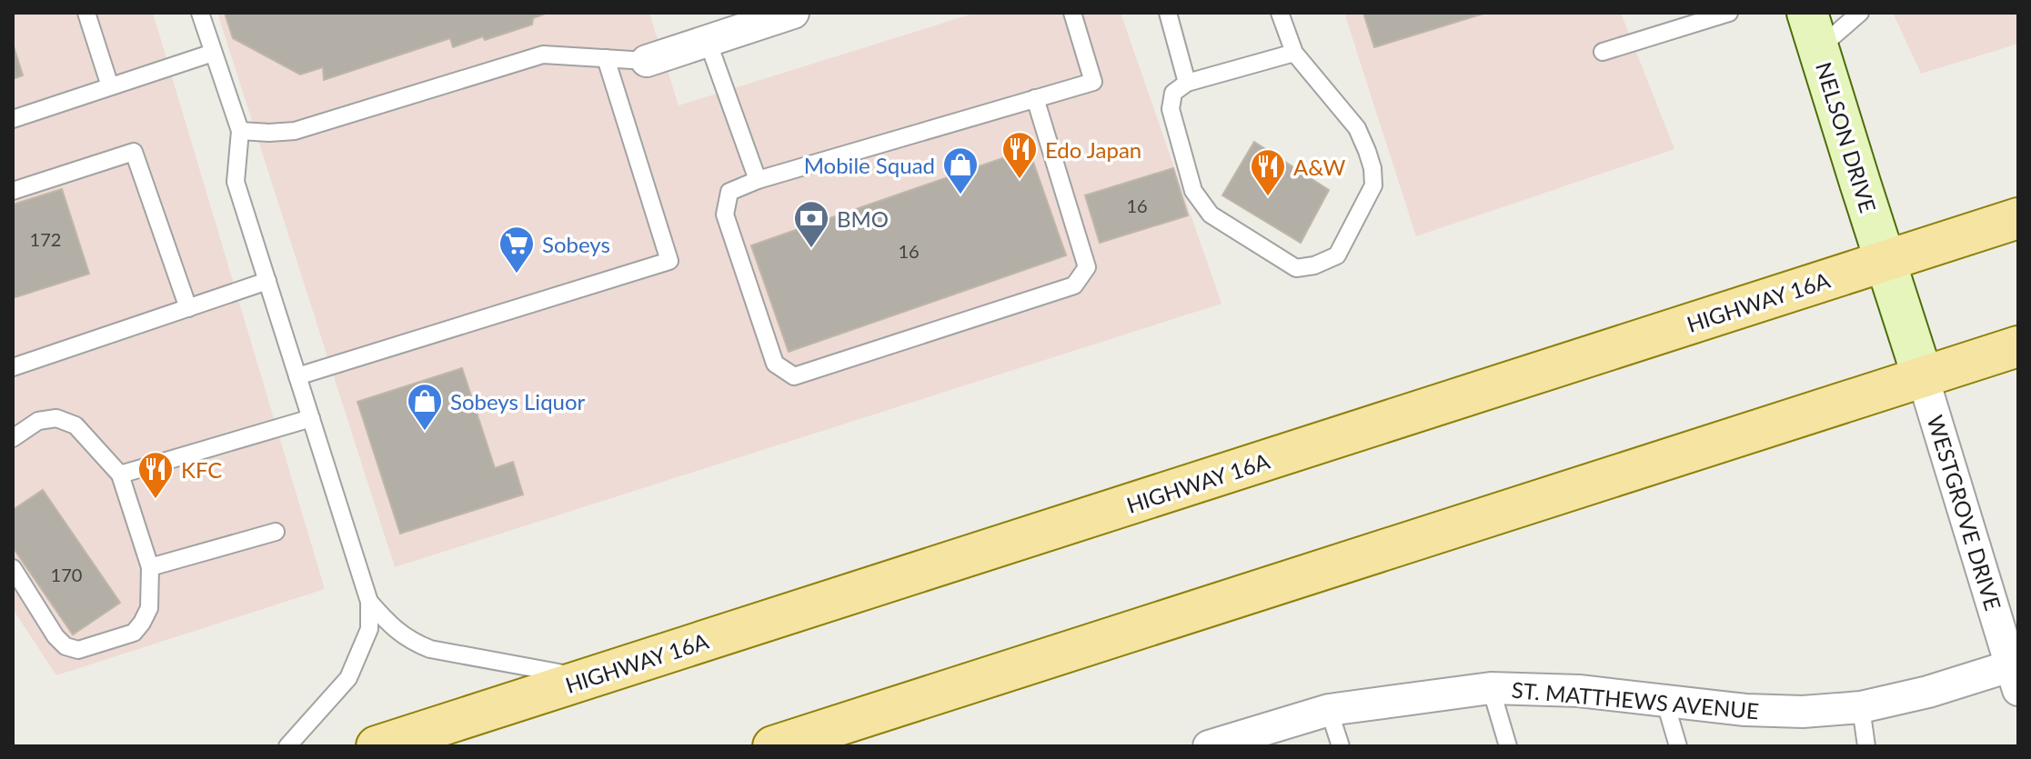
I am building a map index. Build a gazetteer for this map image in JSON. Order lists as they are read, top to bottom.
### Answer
{
  "streets": {
    "main road": ["HIGHWAY 16A"],
    "street": ["NELSON DRIVE", "WESTGROVE DRIVE", "ST. MATTHEWS AVENUE"]
  },
  "crossings": [
    ["NELSON DRIVE", "HIGHWAY 16A"],
    ["NELSON DRIVE", "WESTGROVE DRIVE"],
    ["WESTGROVE DRIVE", "ST. MATTHEWS AVENUE"]
  ],
  "places": {
    "restaurant": ["Edo Japan", "A&W", "KFC"],
    "shop": ["Mobile Squad", "Sobeys Liquor"],
    "bank": ["BMO"],
    "supermarket": ["Sobeys"]
  },
  "house_numbers": [
    "16",
    "172",
    "16",
    "170"
  ]
}
